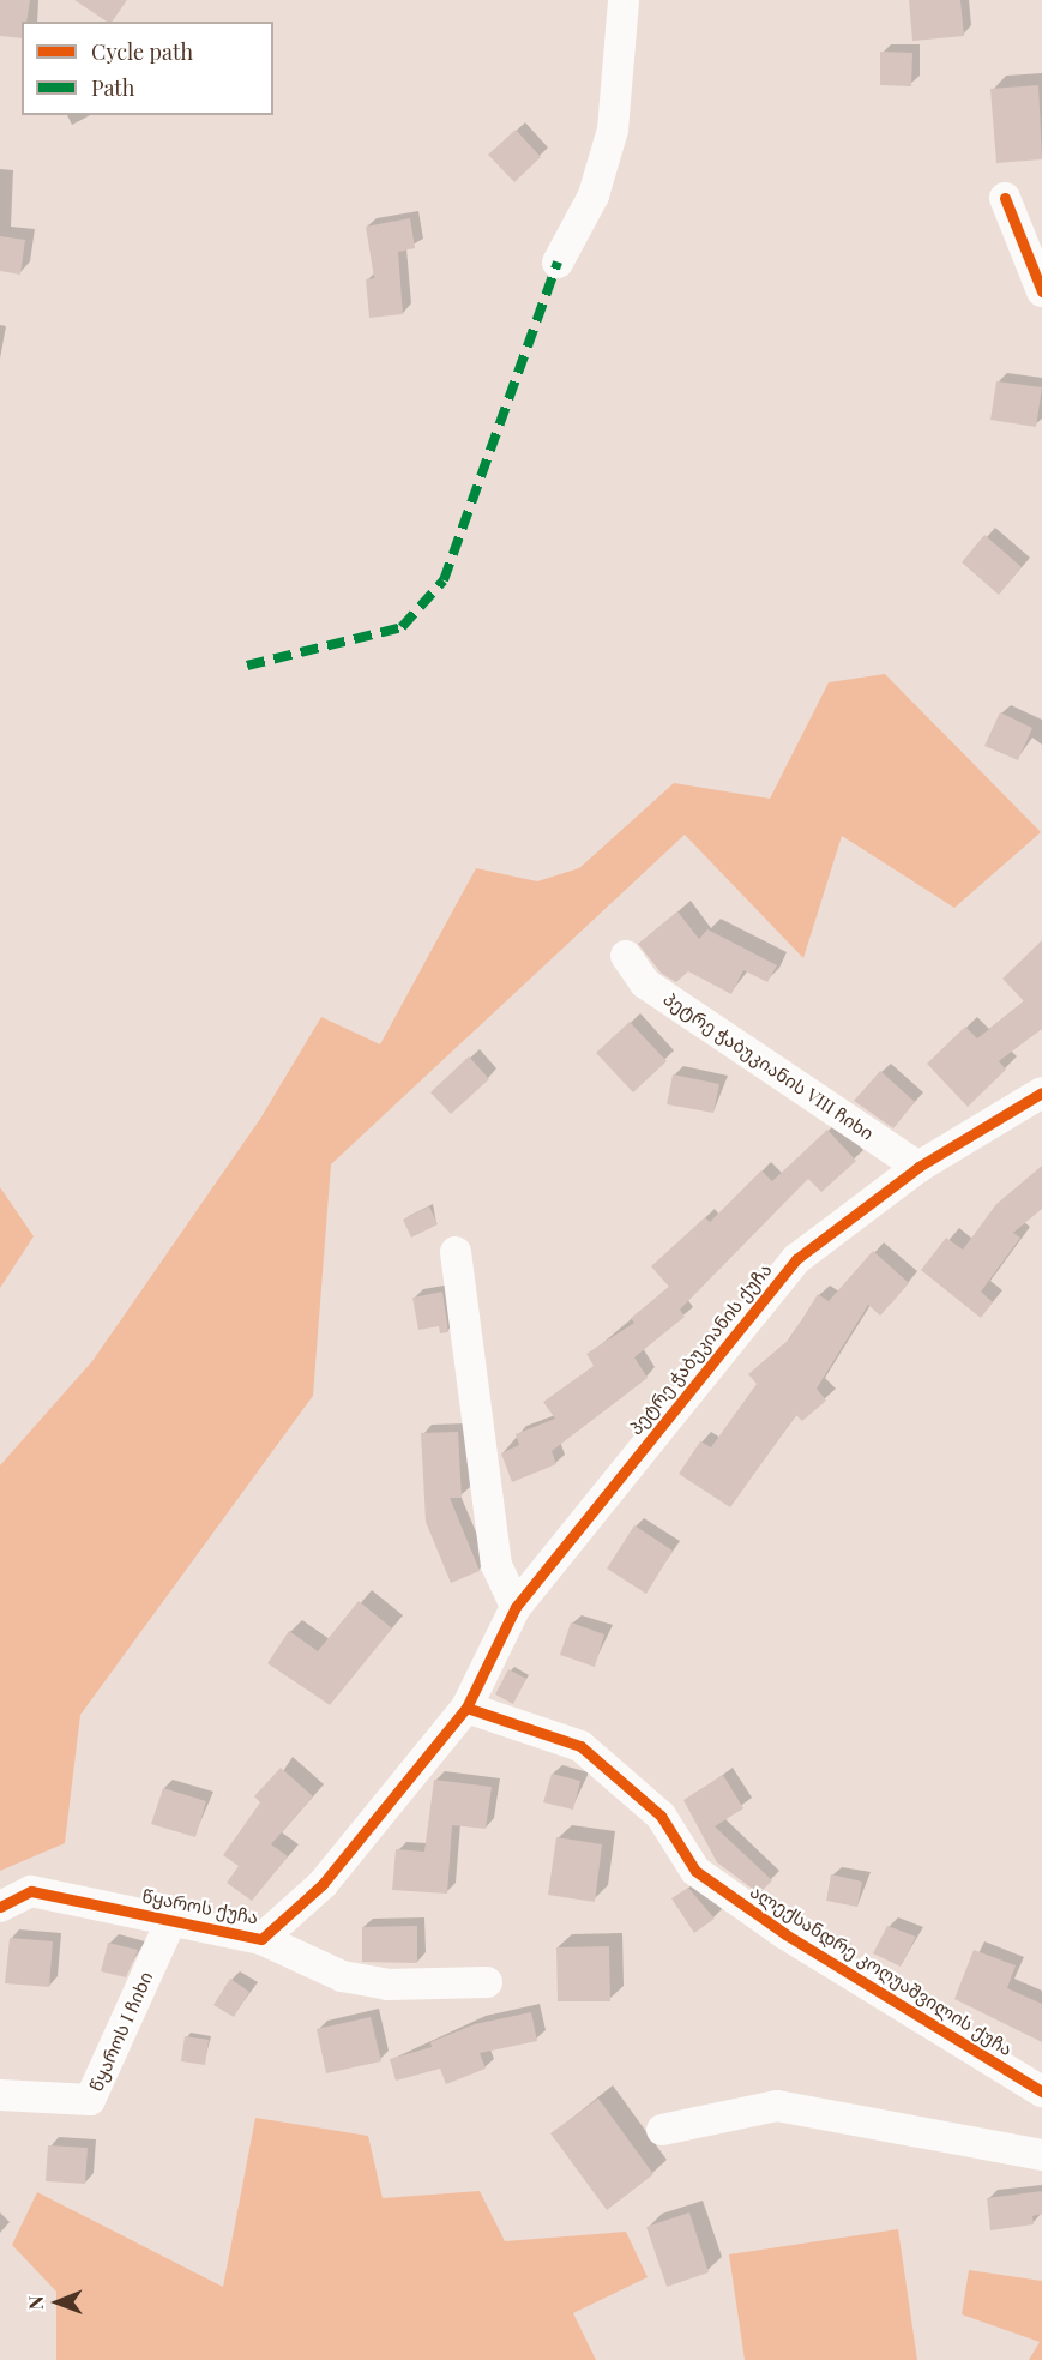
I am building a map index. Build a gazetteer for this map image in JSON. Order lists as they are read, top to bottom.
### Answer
{
  "streets": {
    "street": [
      "პეტრე ჭაბუკიანის VIII ჩიხი",
      "პეტრე ჭაბუკიანის ქუჩა",
      "წყაროს ქუჩა",
      "ალექსანდრე კოღუაშვილის ქუჩა",
      "წყაროს I ჩიხი"
    ]
  },
  "crossings": [
    ["პეტრე ჭაბუკიანის VIII ჩიხი", "პეტრე ჭაბუკიანის ქუჩა"],
    ["პეტრე ჭაბუკიანის ქუჩა", "წყაროს ქუჩა"],
    ["პეტრე ჭაბუკიანის ქუჩა", "ალექსანდრე კოღუაშვილის ქუჩა"],
    ["წყაროს ქუჩა", "ალექსანდრე კოღუაშვილის ქუჩა"],
    ["წყაროს ქუჩა", "წყაროს I ჩიხი"]
  ],
  "legend": ["Cycle path", "Path"],
  "north": "left"
}
